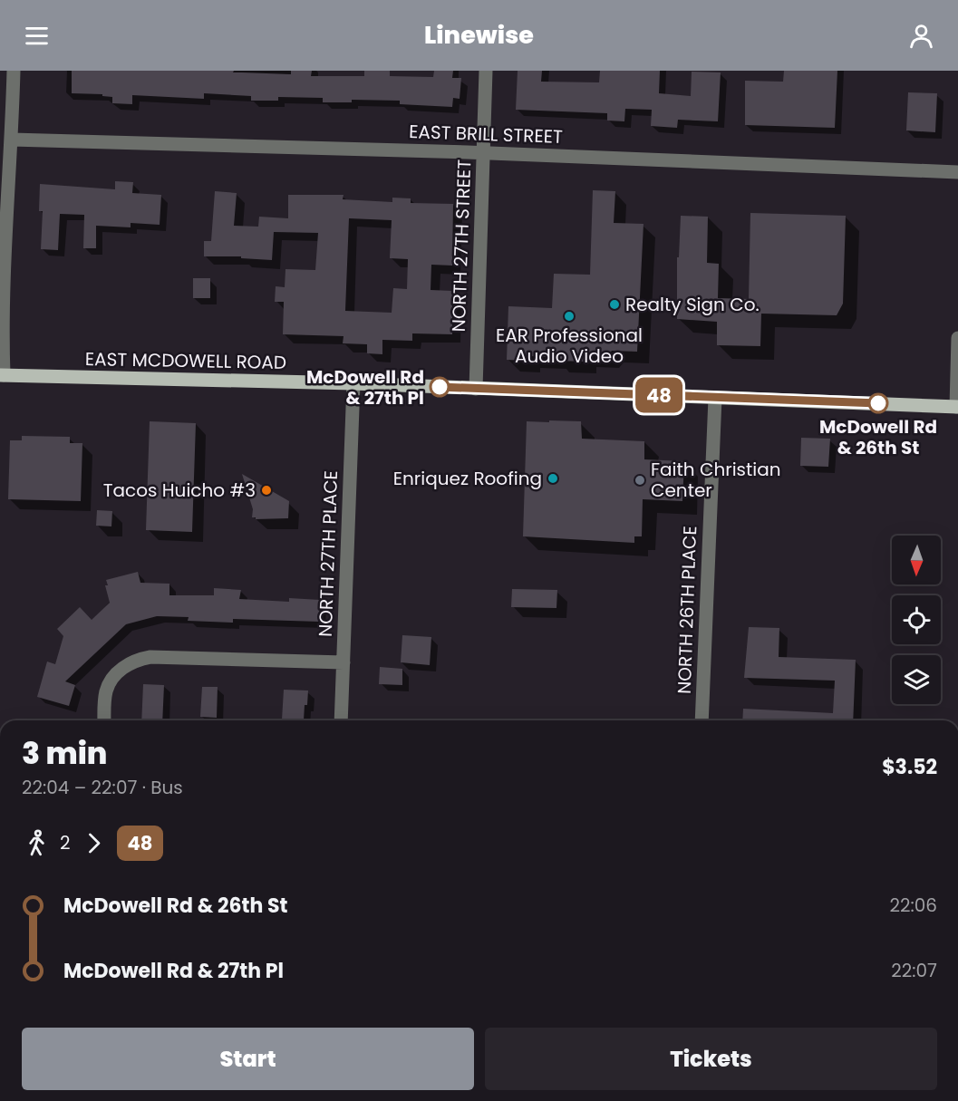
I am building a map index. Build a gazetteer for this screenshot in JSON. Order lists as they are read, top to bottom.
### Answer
{
  "streets": {
    "main road": ["EAST MCDOWELL ROAD"],
    "street": [
      "EAST BRILL STREET",
      "NORTH 27TH STREET",
      "NORTH 27TH PLACE",
      "NORTH 26TH PLACE"
    ]
  },
  "crossings": [
    ["EAST BRILL STREET", "NORTH 27TH STREET"],
    ["NORTH 27TH STREET", "EAST MCDOWELL ROAD"],
    ["EAST MCDOWELL ROAD", "NORTH 27TH PLACE"],
    ["EAST MCDOWELL ROAD", "NORTH 26TH PLACE"]
  ],
  "places": [
    "Realty Sign Co.",
    "EAR Professional Audio Video",
    "McDowell Rd & 27th Pl",
    "McDowell Rd & 26th St",
    "Enriquez Roofing",
    "Faith Christian Center",
    "Tacos Huicho #3"
  ],
  "lines": ["bus line 48"],
  "north": "bottom",
  "page": {
    "header": "Linewise",
    "on_map": "48",
    "heading": ["3 min", "22:04 – 22:07 · Bus", "$3.52"],
    "legs": ["2", "48"],
    "list": [
      {
        "name": "McDowell Rd & 26th St",
        "value": "22:06"
      },
      {
        "name": "McDowell Rd & 27th Pl",
        "value": "22:07"
      }
    ],
    "buttons": ["Start", "Tickets"]
  }
}
